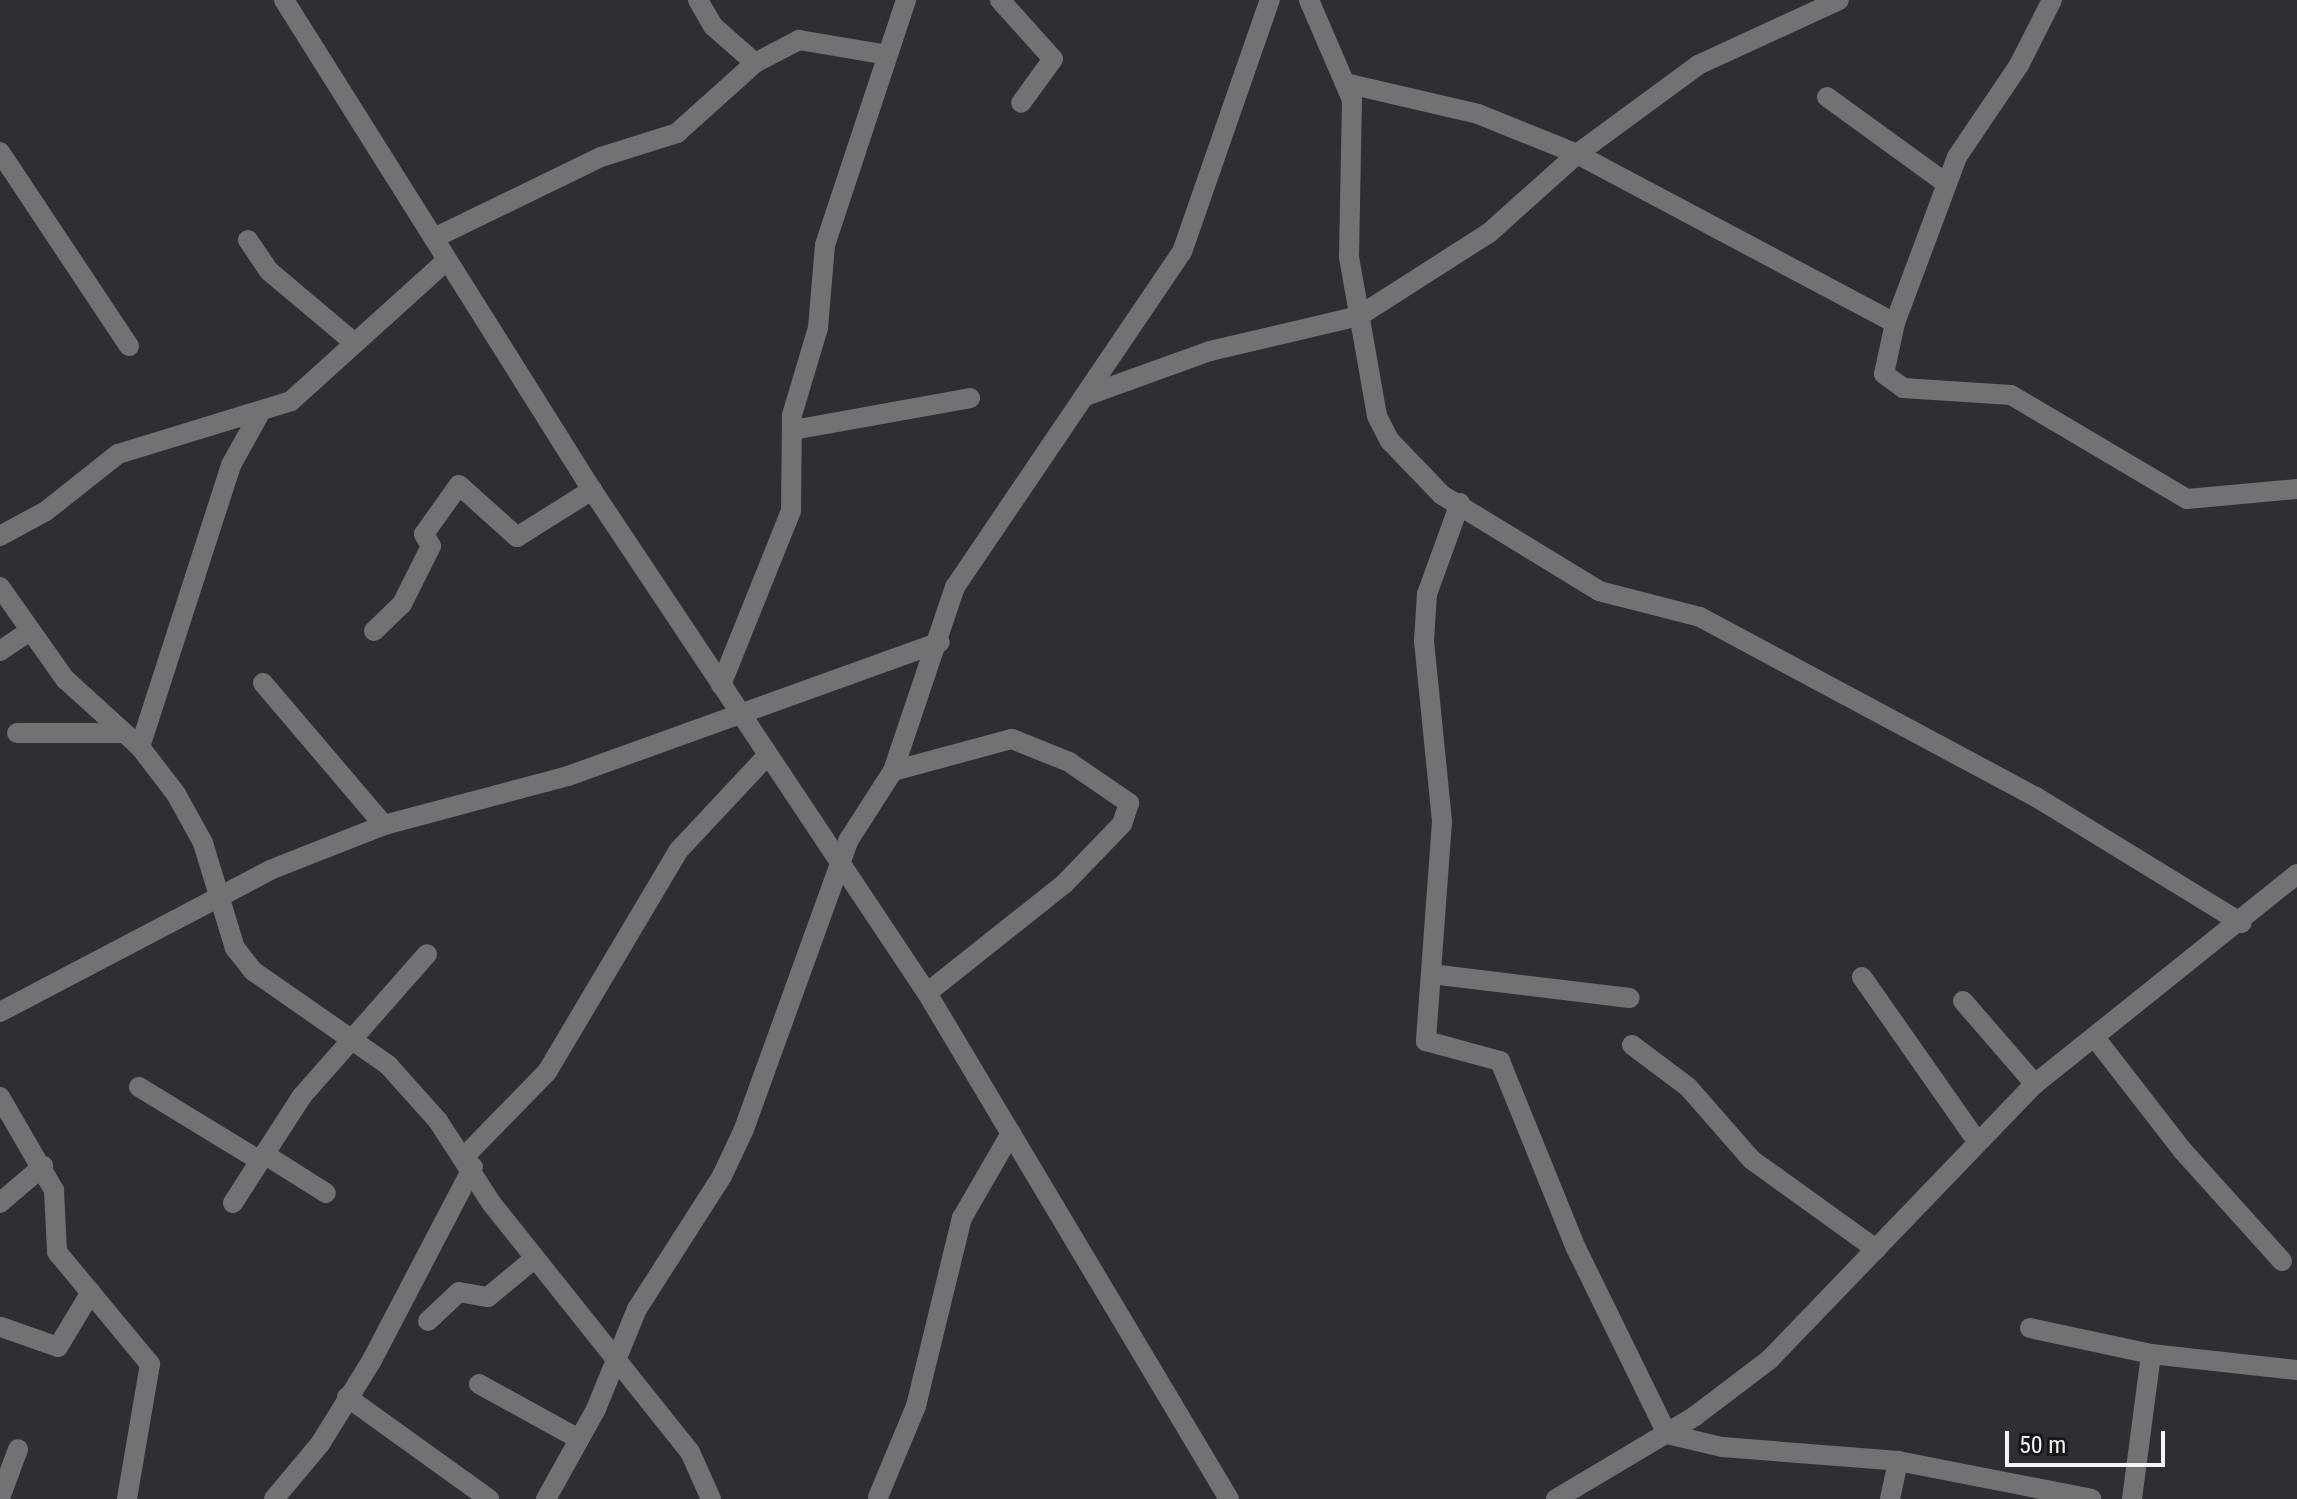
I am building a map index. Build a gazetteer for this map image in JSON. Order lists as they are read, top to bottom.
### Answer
{
  "scale_bar": "50 m"
}
